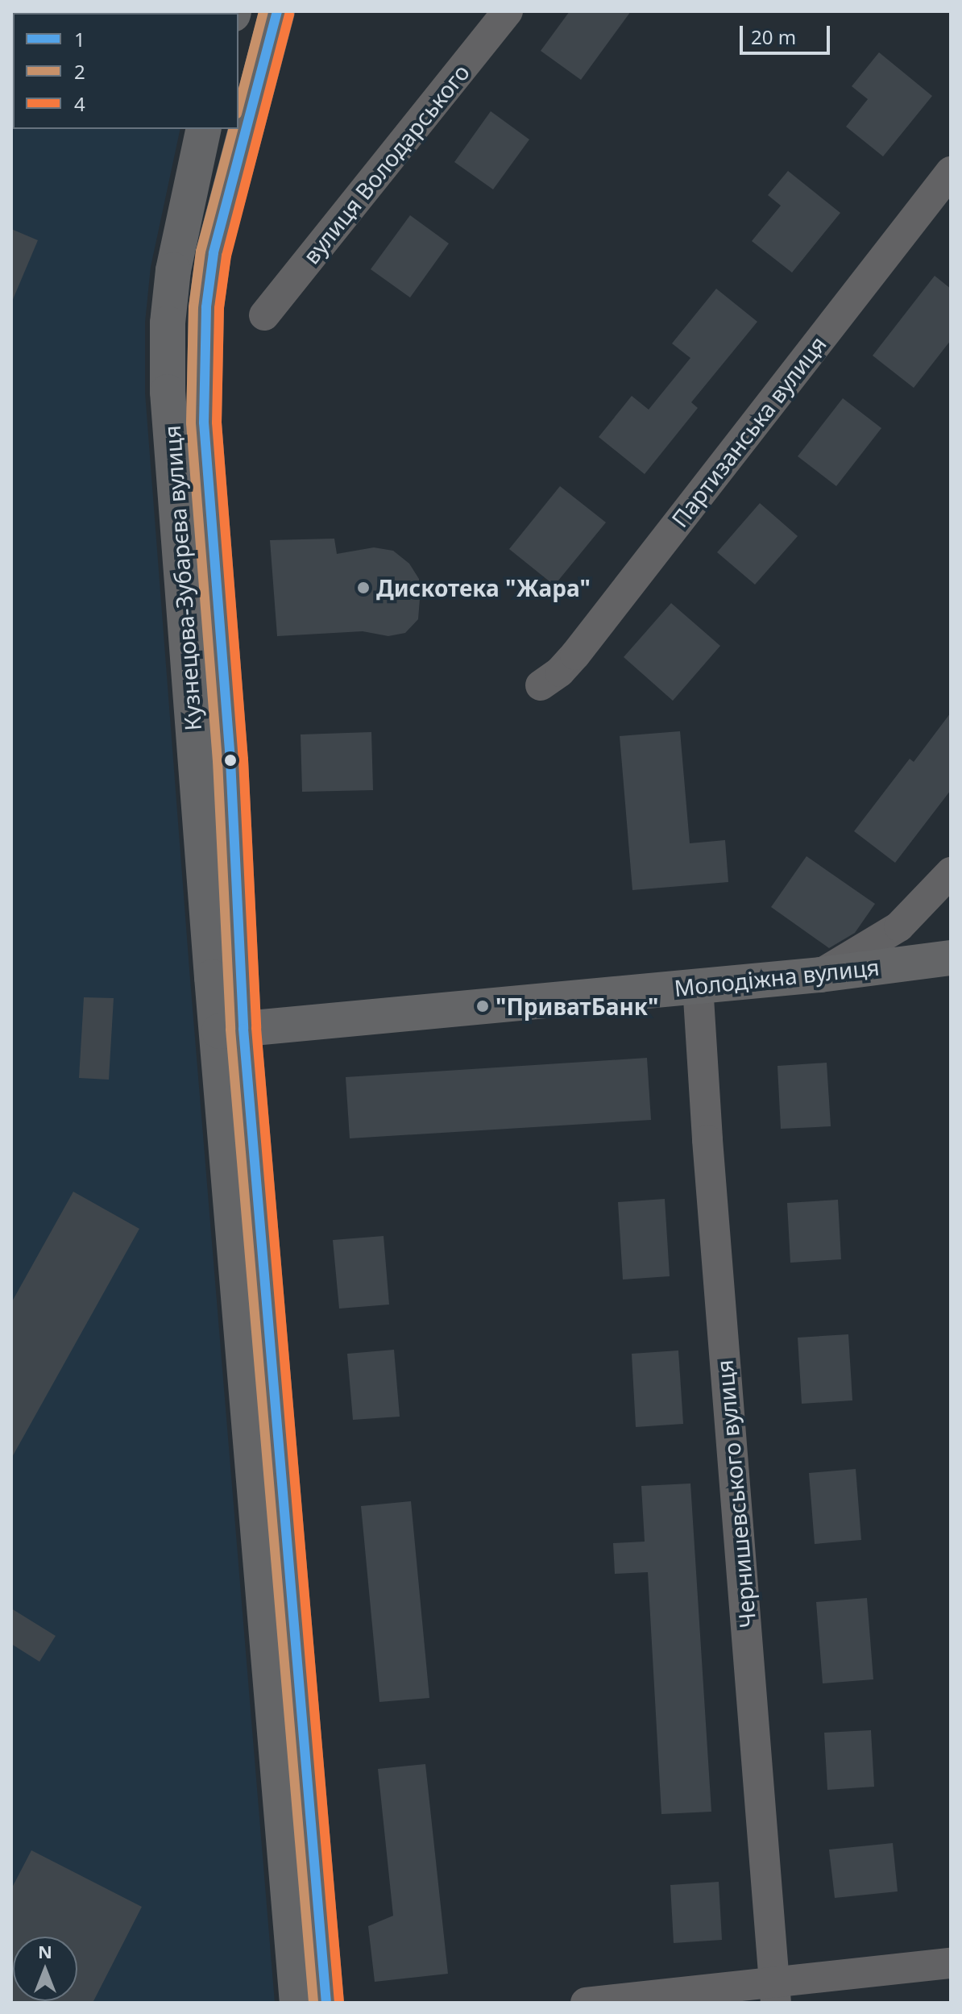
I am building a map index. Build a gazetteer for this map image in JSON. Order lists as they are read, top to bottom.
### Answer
{
  "streets": {
    "main road": ["Кузнецова-Зубарєва вулиця", "Молодіжна вулиця"],
    "street": ["вулиця Володарського", "Партизанська вулиця", "Чернишевського вулиця"]
  },
  "crossings": [
    ["Кузнецова-Зубарєва вулиця", "Молодіжна вулиця"],
    ["Молодіжна вулиця", "Чернишевського вулиця"]
  ],
  "places": ["Дискотека \"Жара\"", "\"ПриватБанк\""],
  "lines": ["transit line 1", "transit line 2", "transit line 4"],
  "legend": ["1", "2", "4"],
  "scale_bar": "20 m",
  "north": "top"
}
